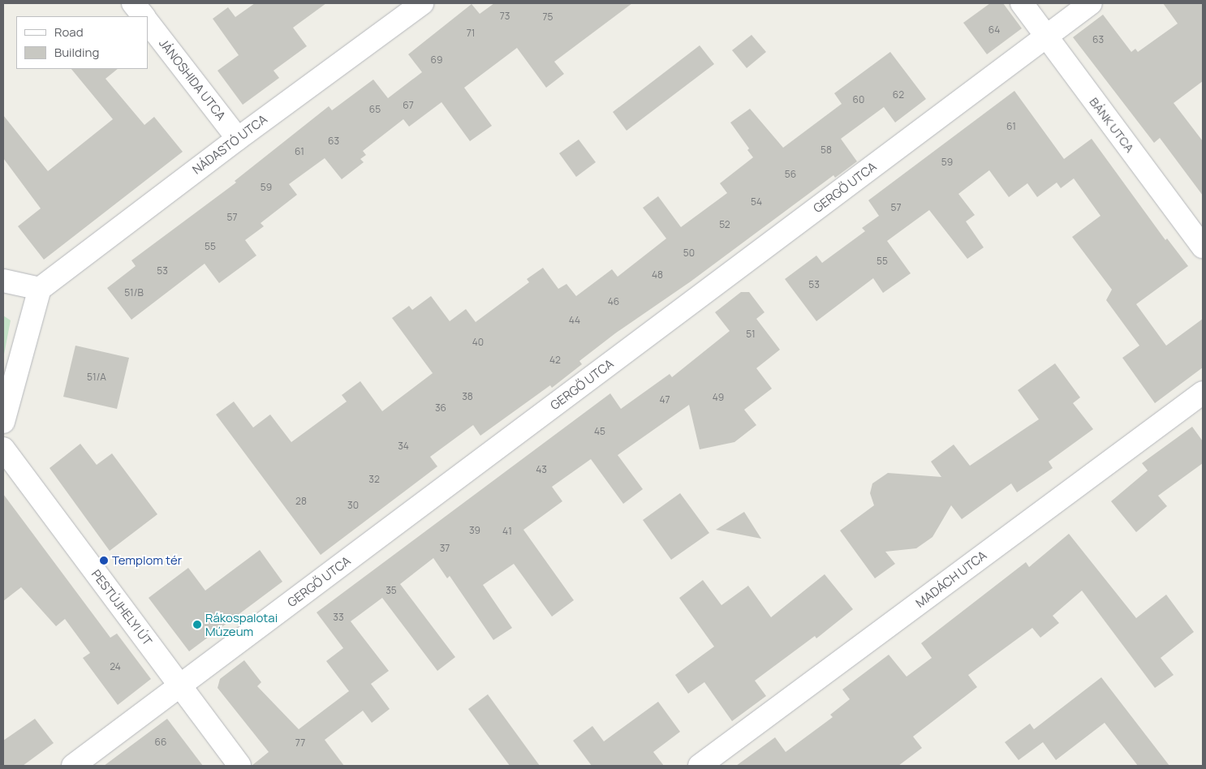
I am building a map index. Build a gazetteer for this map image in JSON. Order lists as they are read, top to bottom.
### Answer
{
  "streets": {
    "street": [
      "JÁNOSHIDA UTCA",
      "BÁNK UTCA",
      "NÁDASTÓ UTCA",
      "GERGŐ UTCA",
      "MADÁCH UTCA",
      "PESTÚJHELYI ÚT"
    ]
  },
  "crossings": [
    ["JÁNOSHIDA UTCA", "NÁDASTÓ UTCA"],
    ["BÁNK UTCA", "GERGŐ UTCA"],
    ["GERGŐ UTCA", "PESTÚJHELYI ÚT"]
  ],
  "places": ["Templom tér", "Rákospalotai Múzeum"],
  "house_numbers": [
    "73",
    "75",
    "64",
    "71",
    "63",
    "69",
    "62",
    "60",
    "67",
    "65",
    "61",
    "63",
    "58",
    "61",
    "59",
    "56",
    "59",
    "54",
    "57",
    "57",
    "52",
    "55",
    "50",
    "55",
    "53",
    "48",
    "53",
    "51/B",
    "46",
    "44",
    "51",
    "40",
    "42",
    "51/A",
    "38",
    "49",
    "47",
    "36",
    "45",
    "34",
    "43",
    "32",
    "28",
    "30",
    "39",
    "41",
    "37",
    "35",
    "33",
    "24",
    "66",
    "77"
  ],
  "legend": ["Road", "Building"]
}
